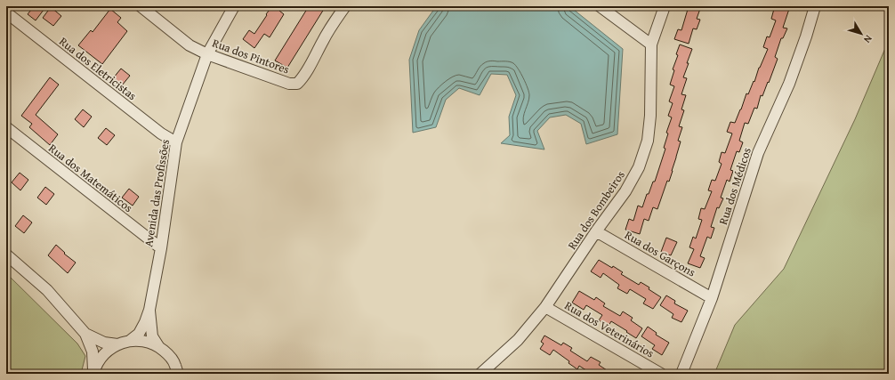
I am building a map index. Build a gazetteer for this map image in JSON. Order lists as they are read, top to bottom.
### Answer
{
  "streets": {
    "street": [
      "Rua dos Pintores",
      "Rua dos Eletricistas",
      "Rua dos Matemáticos",
      "Rua dos Médicos",
      "Avenida das Profissões",
      "Rua dos Bombeiros",
      "Rua dos Garçons",
      "Rua dos Veterinários"
    ]
  },
  "crossings": [
    ["Rua dos Pintores", "Avenida das Profissões"],
    ["Rua dos Eletricistas", "Avenida das Profissões"],
    ["Rua dos Matemáticos", "Avenida das Profissões"],
    ["Rua dos Médicos", "Rua dos Garçons"],
    ["Rua dos Bombeiros", "Rua dos Garçons"],
    ["Rua dos Bombeiros", "Rua dos Veterinários"]
  ],
  "north": "bottom right"
}
